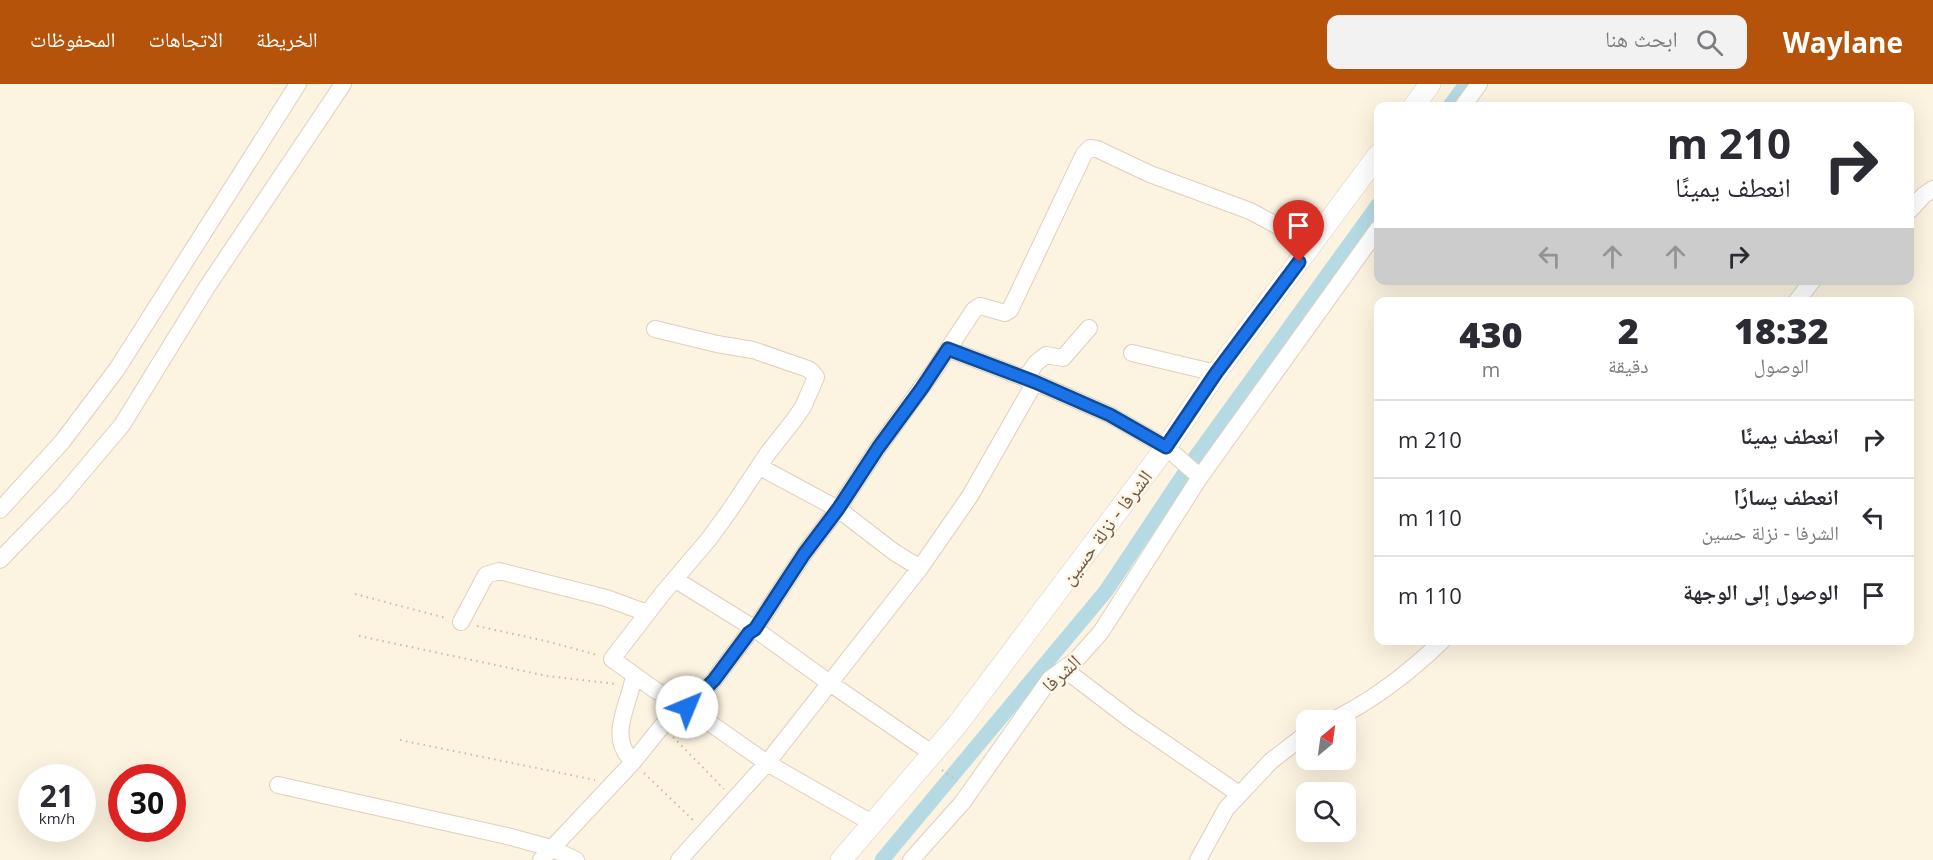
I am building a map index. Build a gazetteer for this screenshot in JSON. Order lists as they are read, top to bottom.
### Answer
{
  "streets": {
    "street": ["الشرفا - نزلة حسين", "الشرفا"]
  },
  "north": "top right",
  "page": {
    "header": "Waylane",
    "search": "ابحث هنا",
    "nav": ["الخريطة", "الاتجاهات", "المحفوظات"],
    "turn": ["210 m", "انعطف يمينًا"],
    "eta": [
      "18:32",
      "الوصول",
      "2",
      "دقيقة",
      "430",
      "m"
    ],
    "list": [
      {
        "name": "انعطف يمينًا",
        "value": "210 m"
      },
      {
        "name": "انعطف يسارًا",
        "note": "الشرفا - نزلة حسين",
        "value": "110 m"
      },
      {
        "name": "الوصول إلى الوجهة",
        "value": "110 m"
      }
    ],
    "speed": "21 km/h",
    "limit": "30"
  }
}
